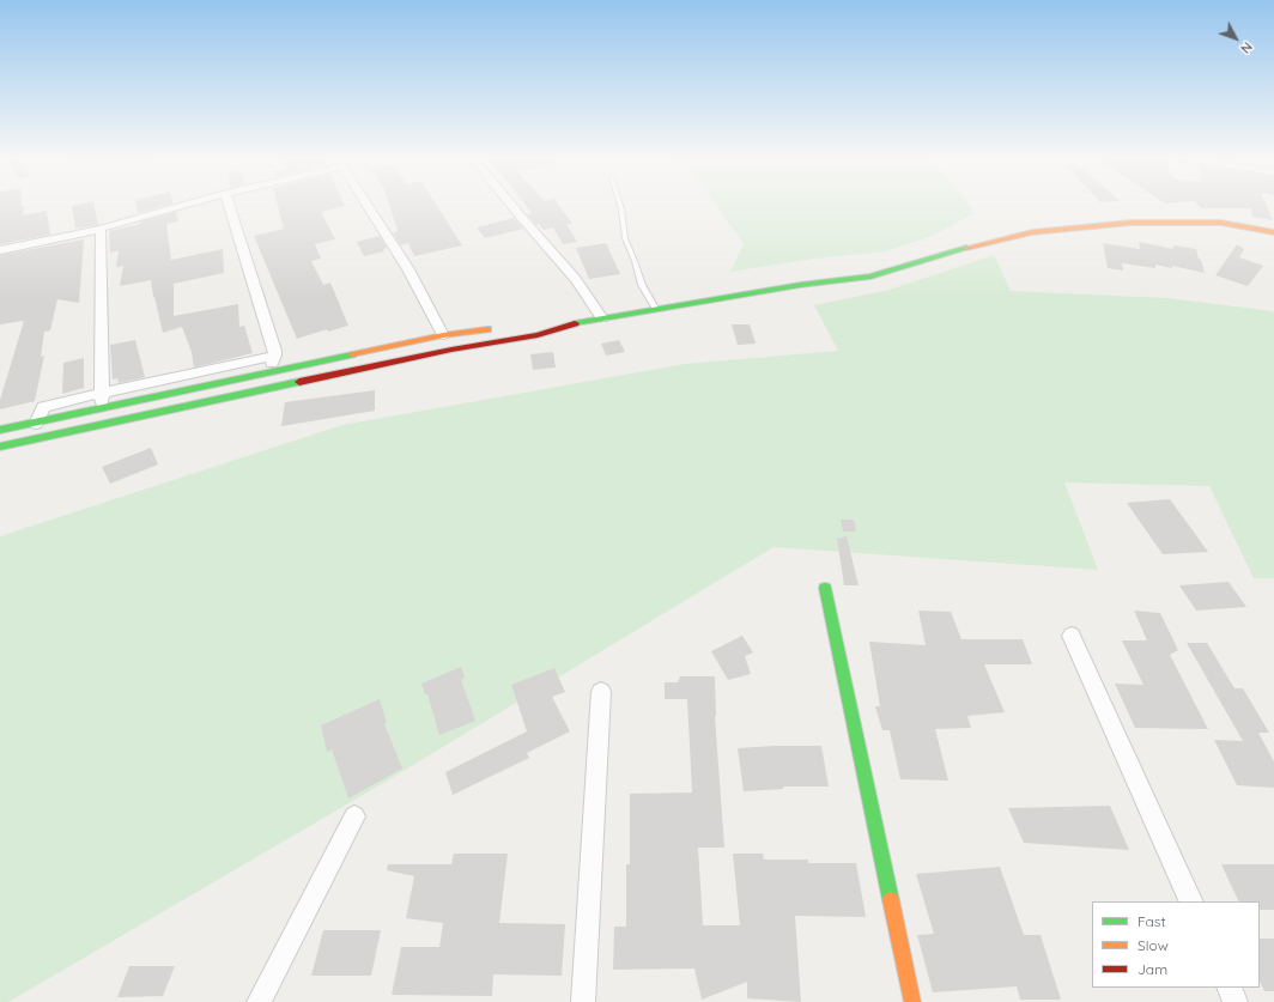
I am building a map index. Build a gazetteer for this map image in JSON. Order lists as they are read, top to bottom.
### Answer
{
  "legend": ["Fast", "Slow", "Jam"],
  "north": "bottom right"
}
